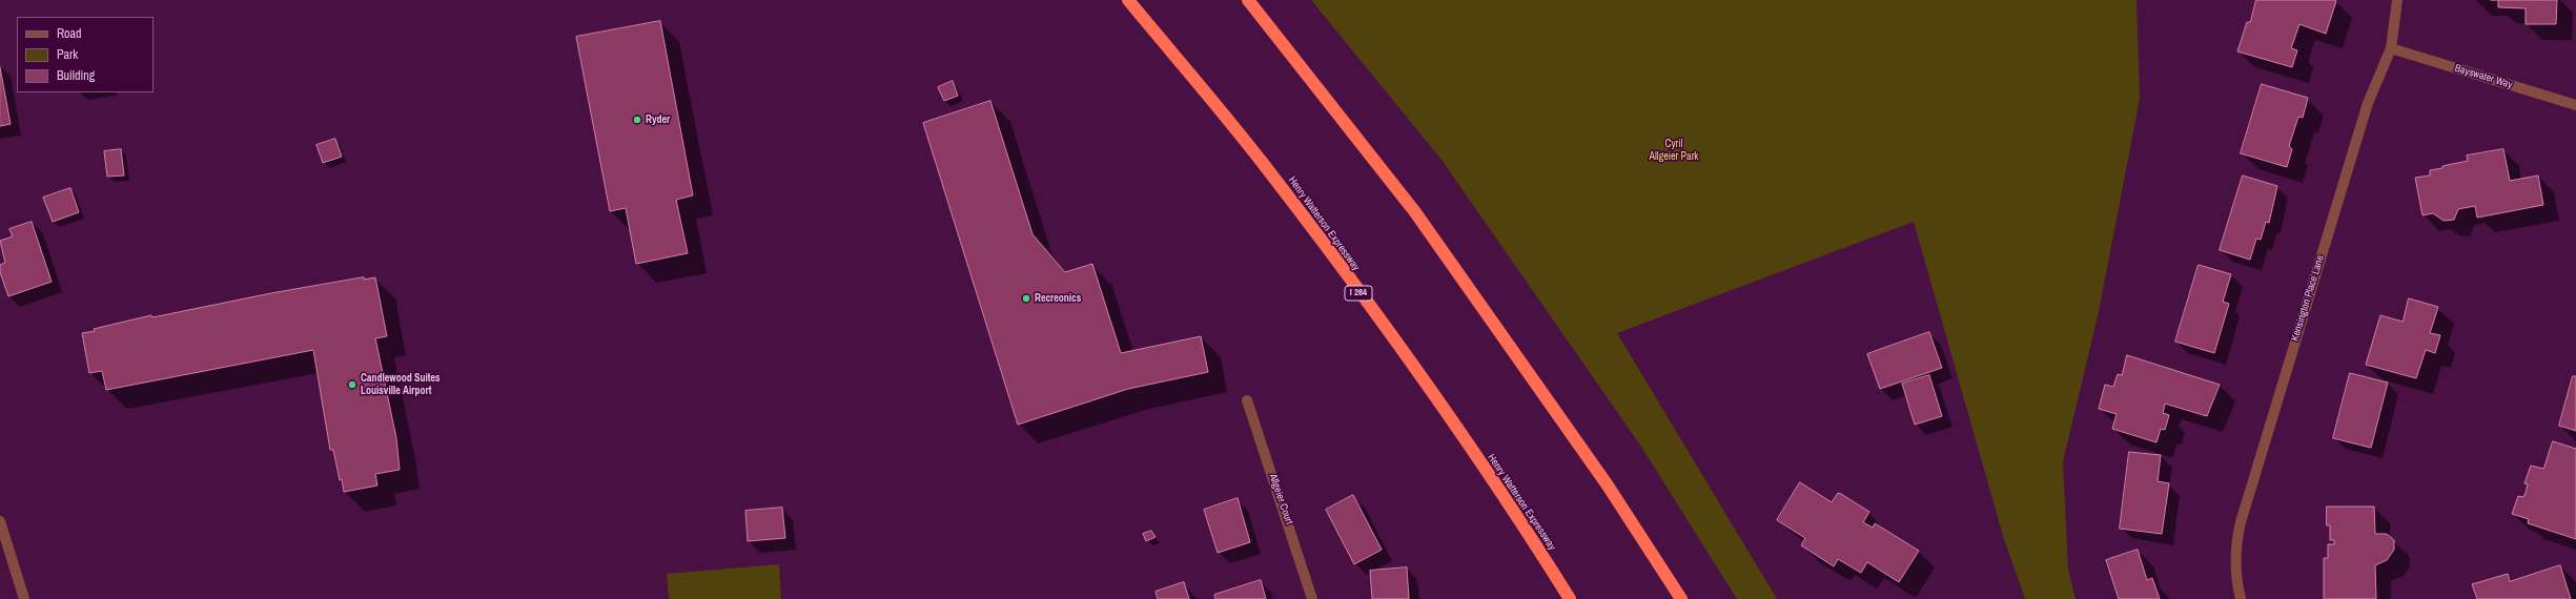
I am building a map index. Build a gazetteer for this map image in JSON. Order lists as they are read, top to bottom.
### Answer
{
  "streets": {
    "highway": ["Henry Watterson Expressway", "I 264"],
    "street": ["Bayswater Way", "Kensington Place Lane", "Allgeier Court"]
  },
  "crossings": [
    ["Bayswater Way", "Kensington Place Lane"]
  ],
  "parks": ["Cyril Allgeier Park"],
  "places": ["Ryder", "Recreonics", "Candlewood Suites Louisville Airport"],
  "legend": ["Road", "Park", "Building"]
}
